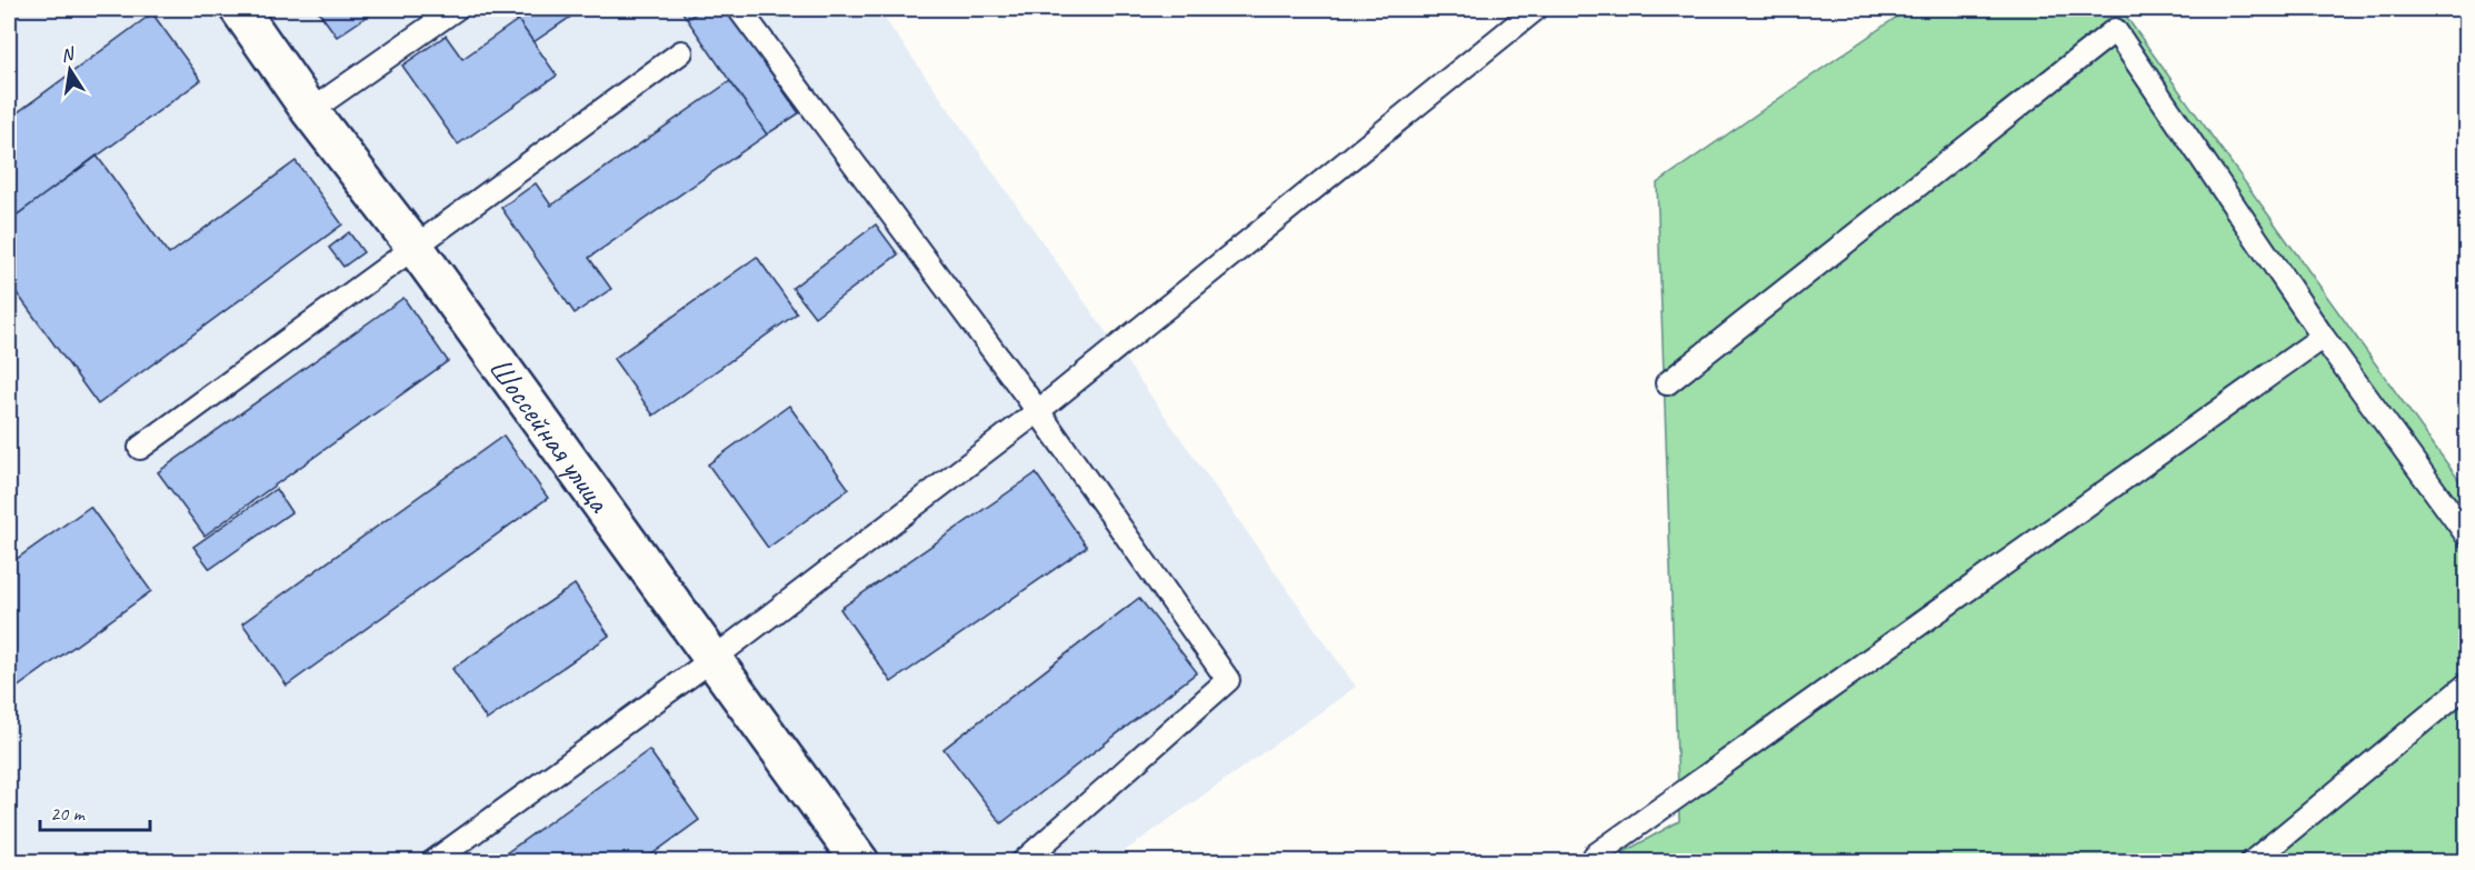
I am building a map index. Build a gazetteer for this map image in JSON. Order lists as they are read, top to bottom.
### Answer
{
  "streets": {
    "street": ["Шоссейная улица"]
  },
  "scale_bar": "20 m",
  "north": "top"
}
